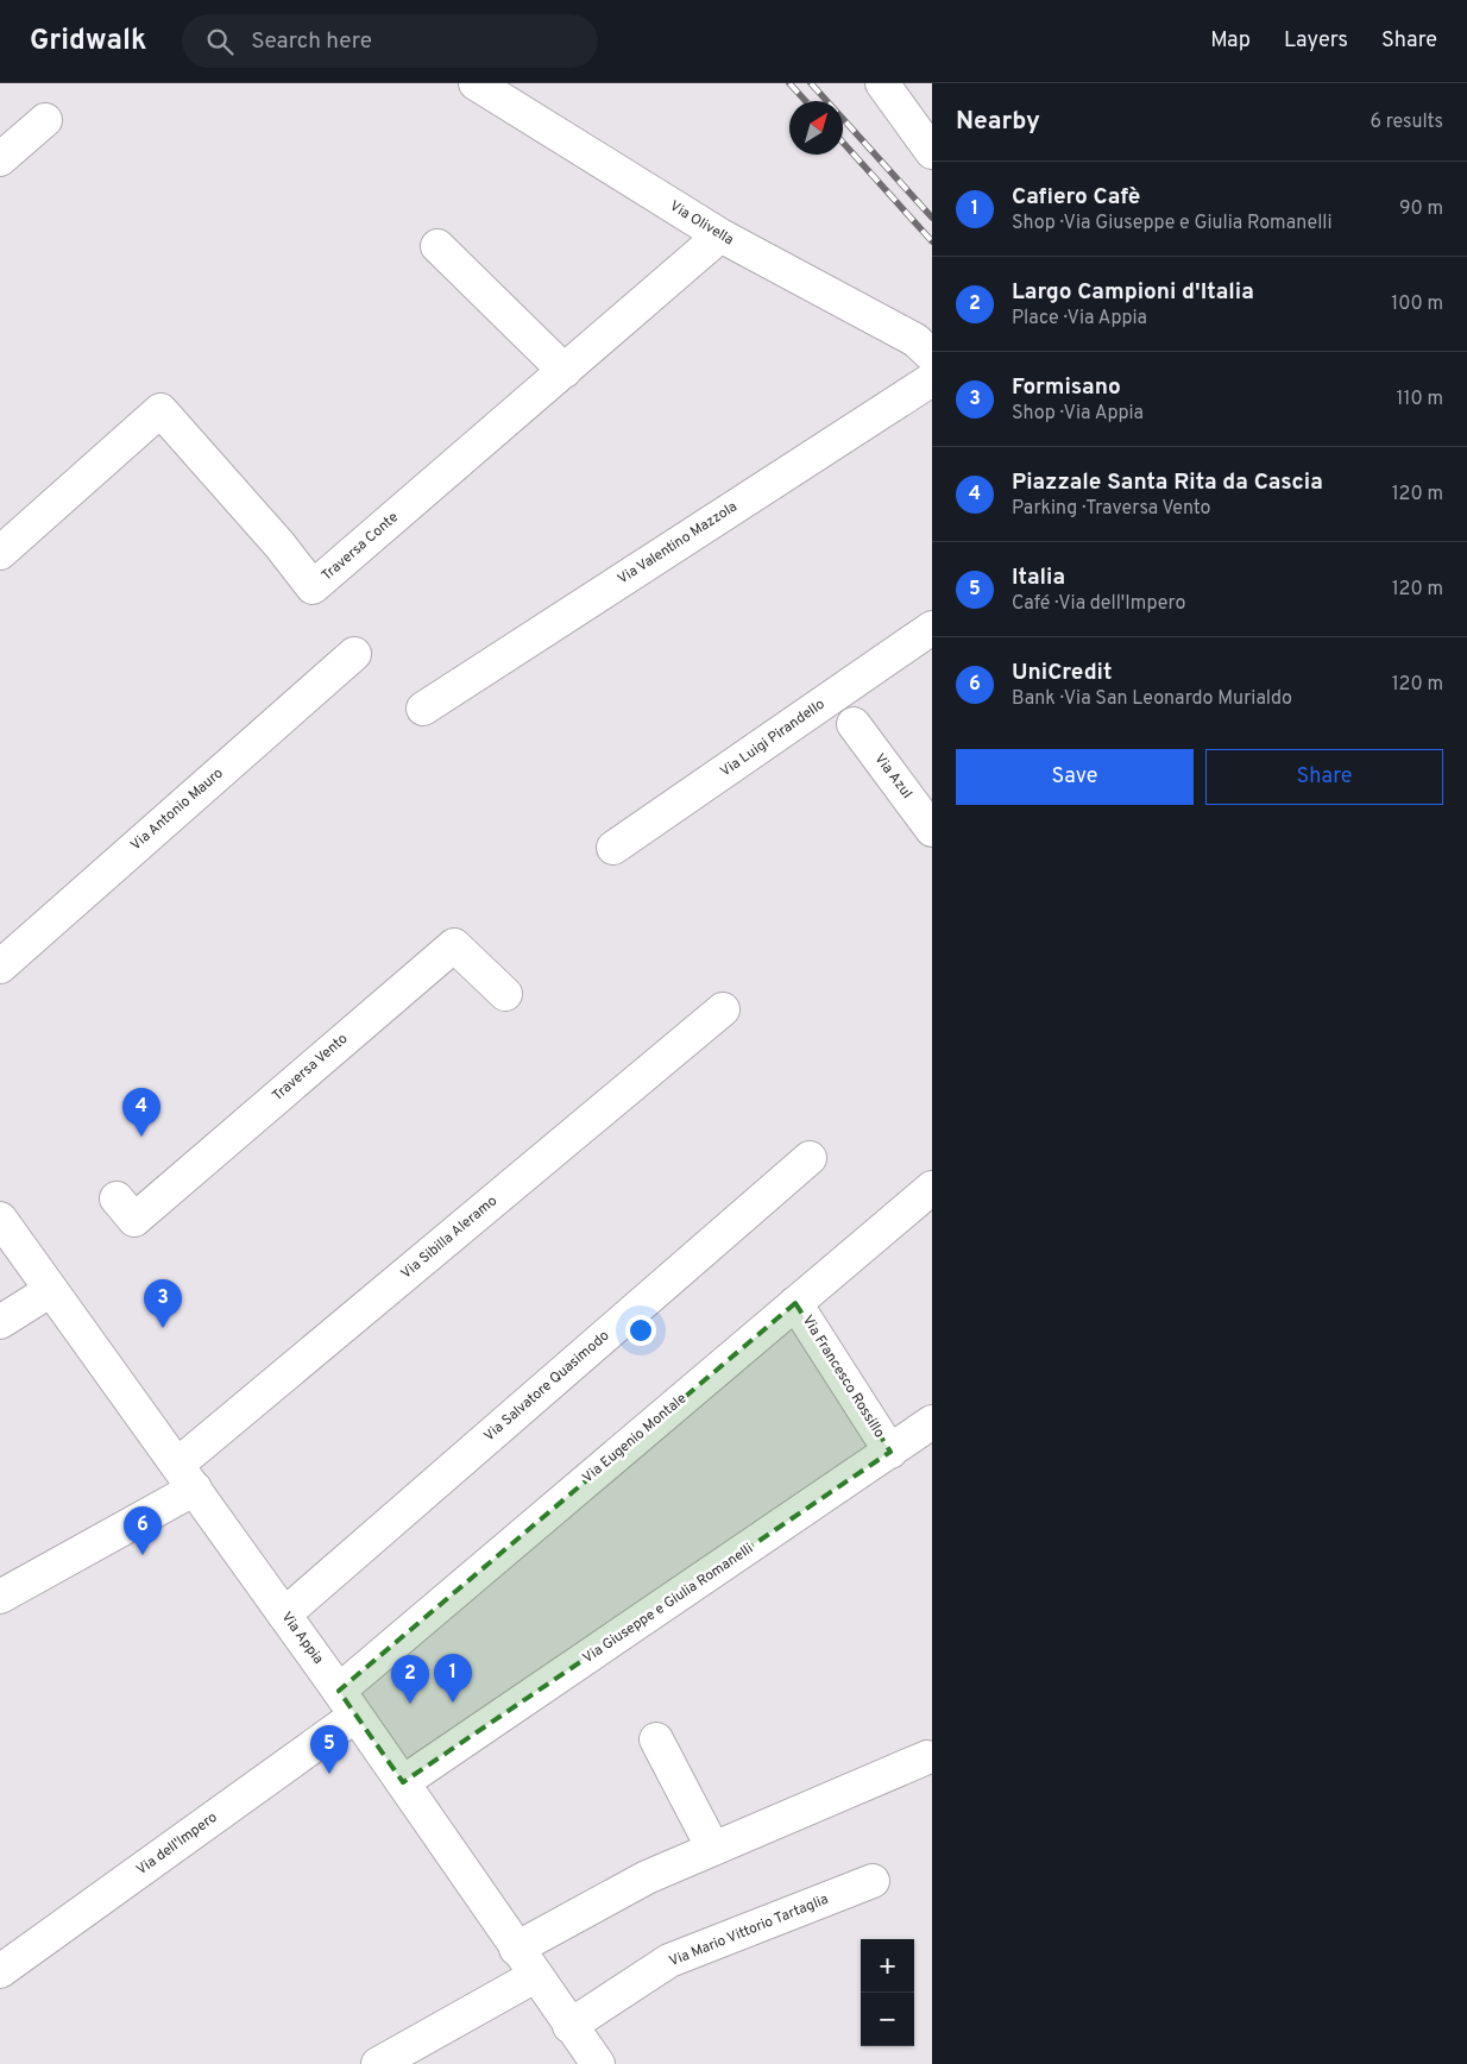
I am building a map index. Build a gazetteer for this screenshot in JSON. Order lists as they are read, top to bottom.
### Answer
{
  "streets": {
    "street": [
      "Via Olivella",
      "Via Valentino Mazzola",
      "Traversa Conte",
      "Via Luigi Pirandello",
      "Via Azul",
      "Via Antonio Mauro",
      "Traversa Vento",
      "Via Sibilla Aleramo",
      "Via Francesco Rossillo",
      "Via Salvatore Quasimodo",
      "Via Eugenio Montale",
      "Via Giuseppe e Giulia Romanelli",
      "Via Appia",
      "Via dell'Impero",
      "Via Mario Vittorio Tartaglia"
    ]
  },
  "crossings": [
    ["Via Olivella", "Traversa Conte"],
    ["Via Sibilla Aleramo", "Via Appia"],
    ["Via Francesco Rossillo", "Via Eugenio Montale"],
    ["Via Francesco Rossillo", "Via Giuseppe e Giulia Romanelli"],
    ["Via Salvatore Quasimodo", "Via Appia"],
    ["Via Eugenio Montale", "Via Appia"],
    ["Via Eugenio Montale", "Via dell'Impero"],
    ["Via Giuseppe e Giulia Romanelli", "Via Appia"],
    ["Via Appia", "Via dell'Impero"],
    ["Via Appia", "Via Mario Vittorio Tartaglia"]
  ],
  "north": "top right",
  "page": {
    "header": "Gridwalk",
    "search": "Search here",
    "nav": ["Map", "Layers", "Share"],
    "heading": ["Nearby", "6 results"],
    "list": [
      {
        "mark": "1",
        "name": "Cafiero Cafè",
        "note": "Shop · Via Giuseppe e Giulia Romanelli",
        "value": "90 m"
      },
      {
        "mark": "2",
        "name": "Largo Campioni d'Italia",
        "note": "Place · Via Appia",
        "value": "100 m"
      },
      {
        "mark": "3",
        "name": "Formisano",
        "note": "Shop · Via Appia",
        "value": "110 m"
      },
      {
        "mark": "4",
        "name": "Piazzale Santa Rita da Cascia",
        "note": "Parking · Traversa Vento",
        "value": "120 m"
      },
      {
        "mark": "5",
        "name": "Italia",
        "note": "Café · Via dell'Impero",
        "value": "120 m"
      },
      {
        "mark": "6",
        "name": "UniCredit",
        "note": "Bank · Via San Leonardo Murialdo",
        "value": "120 m"
      }
    ],
    "buttons": ["Save", "Share"],
    "pins": [
      "4",
      "3",
      "6",
      "1",
      "2",
      "5"
    ],
    "map_buttons": ["+", "−"]
  }
}
